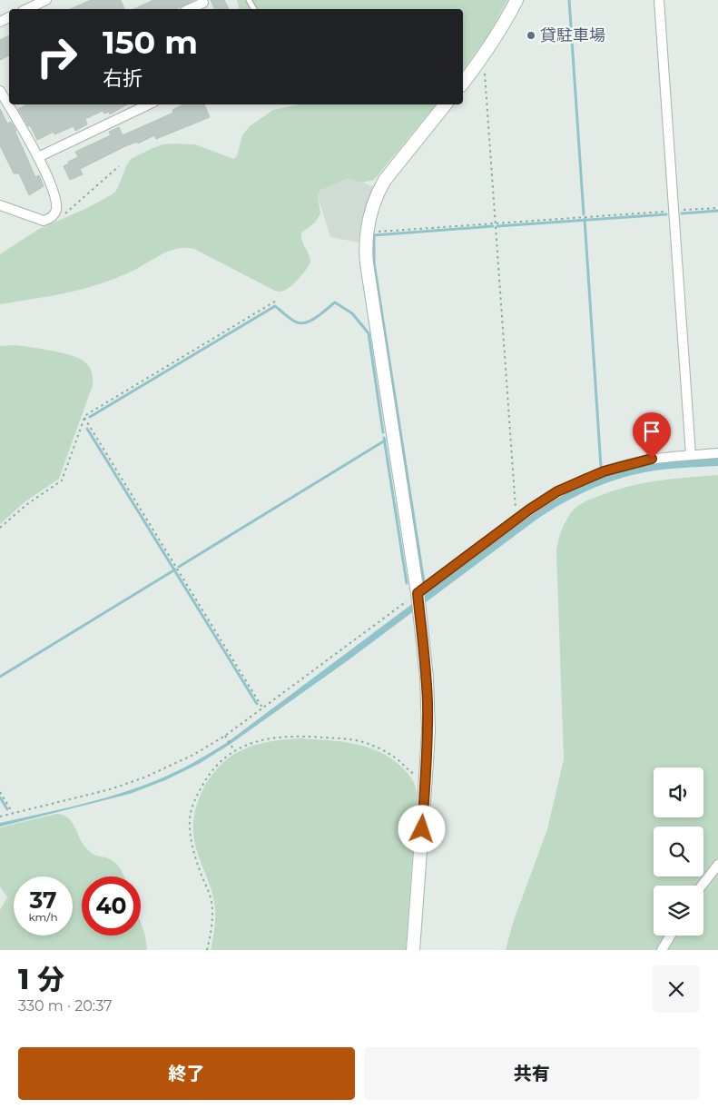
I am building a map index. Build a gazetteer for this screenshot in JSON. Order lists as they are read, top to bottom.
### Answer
{
  "places": ["貸駐車場"],
  "page": {
    "turn": ["150 m", "右折"],
    "speed": "37 km/h",
    "limit": "40",
    "heading": ["1 分", "330 m · 20:37"],
    "buttons": ["終了", "共有"]
  }
}
